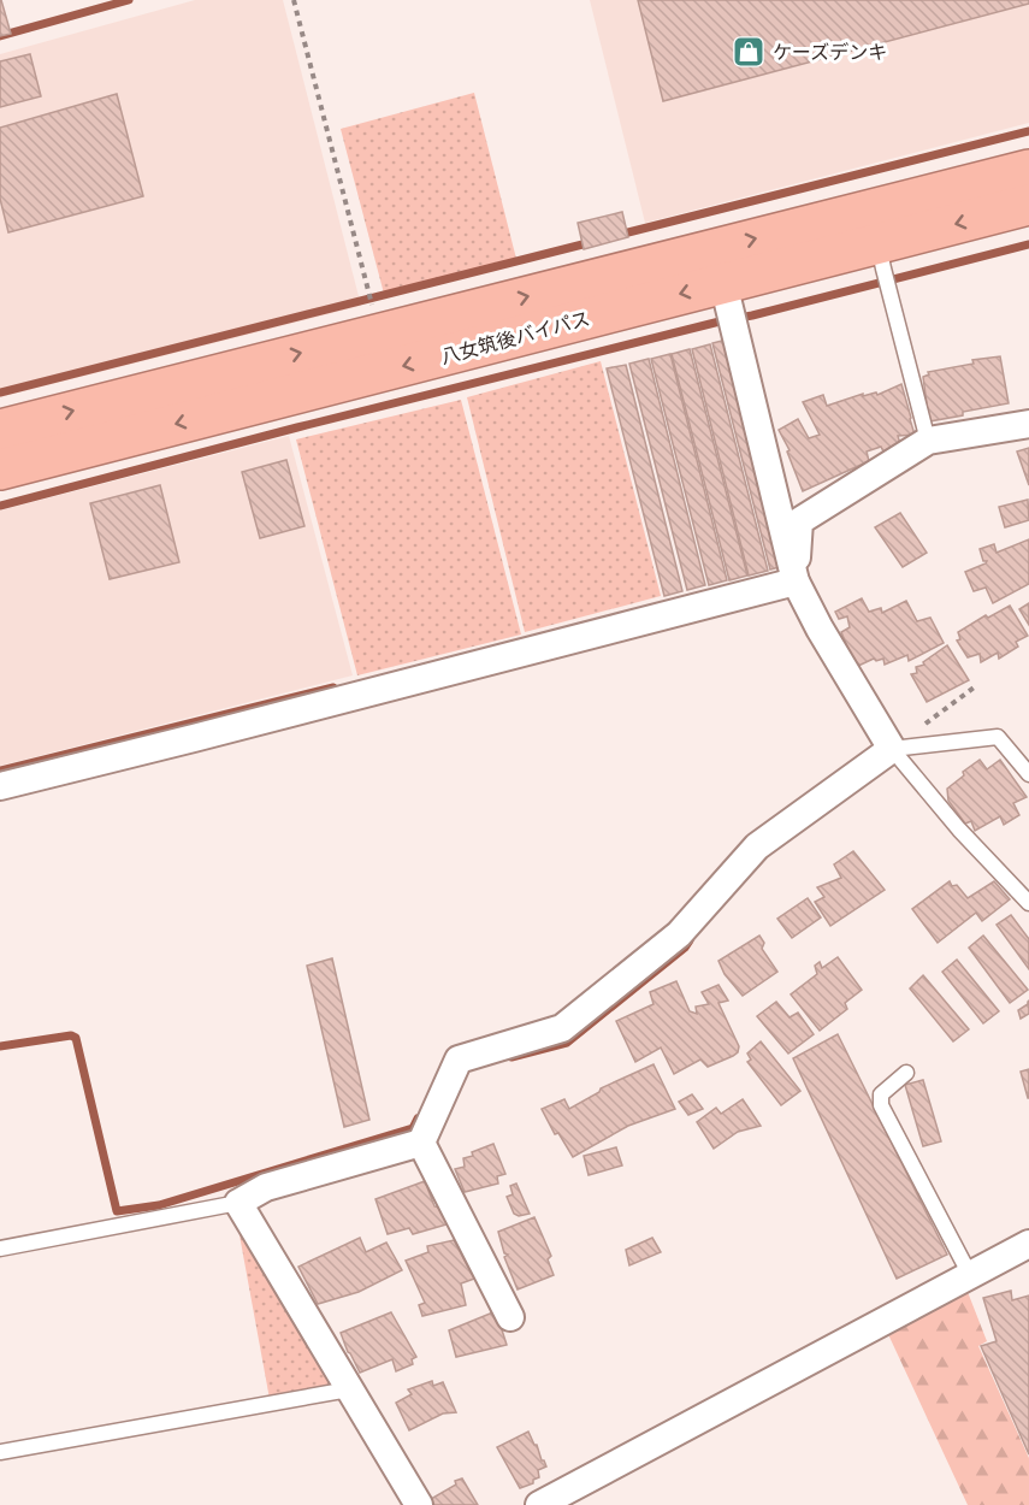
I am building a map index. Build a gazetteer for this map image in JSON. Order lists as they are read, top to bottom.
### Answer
{
  "streets": {
    "highway": ["八女筑後バイパス"]
  },
  "places": {
    "shop": ["ケーズデンキ"]
  }
}
